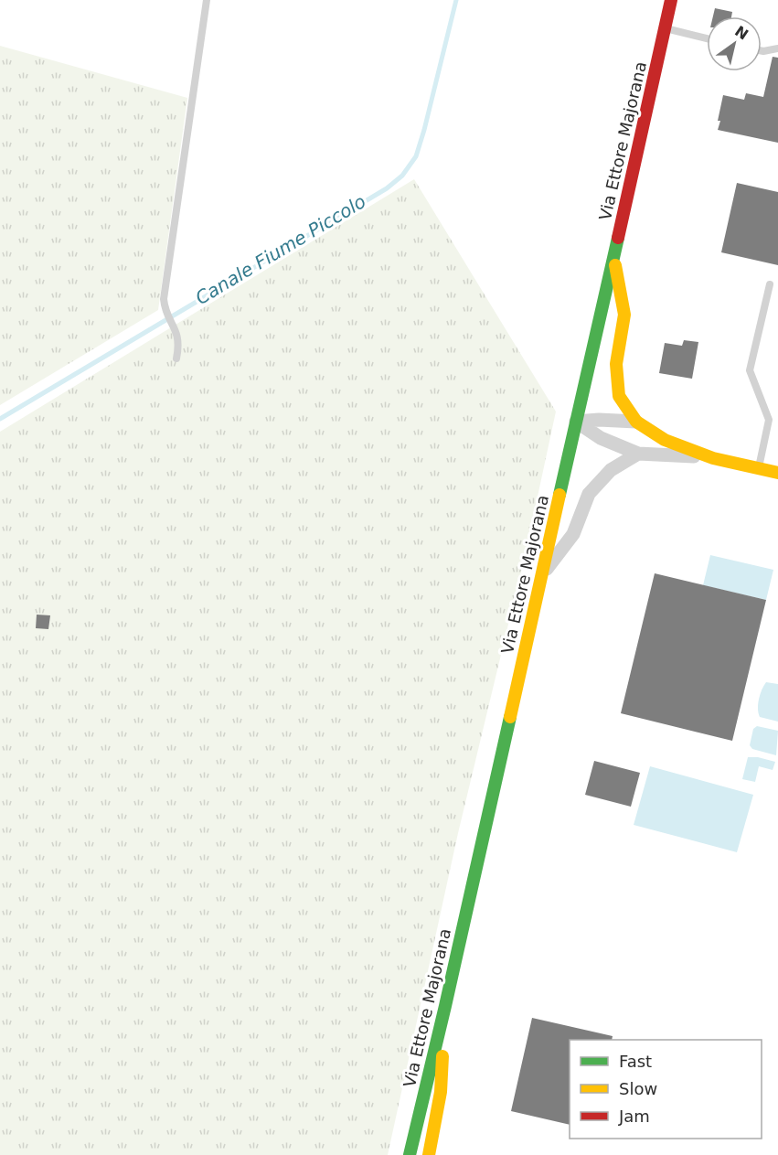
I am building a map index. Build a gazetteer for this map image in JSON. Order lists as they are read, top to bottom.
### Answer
{
  "streets": {
    "main road": ["Via Ettore Majorana"]
  },
  "water": ["Canale Fiume Piccolo"],
  "legend": ["Fast", "Slow", "Jam"],
  "north": "top right"
}
